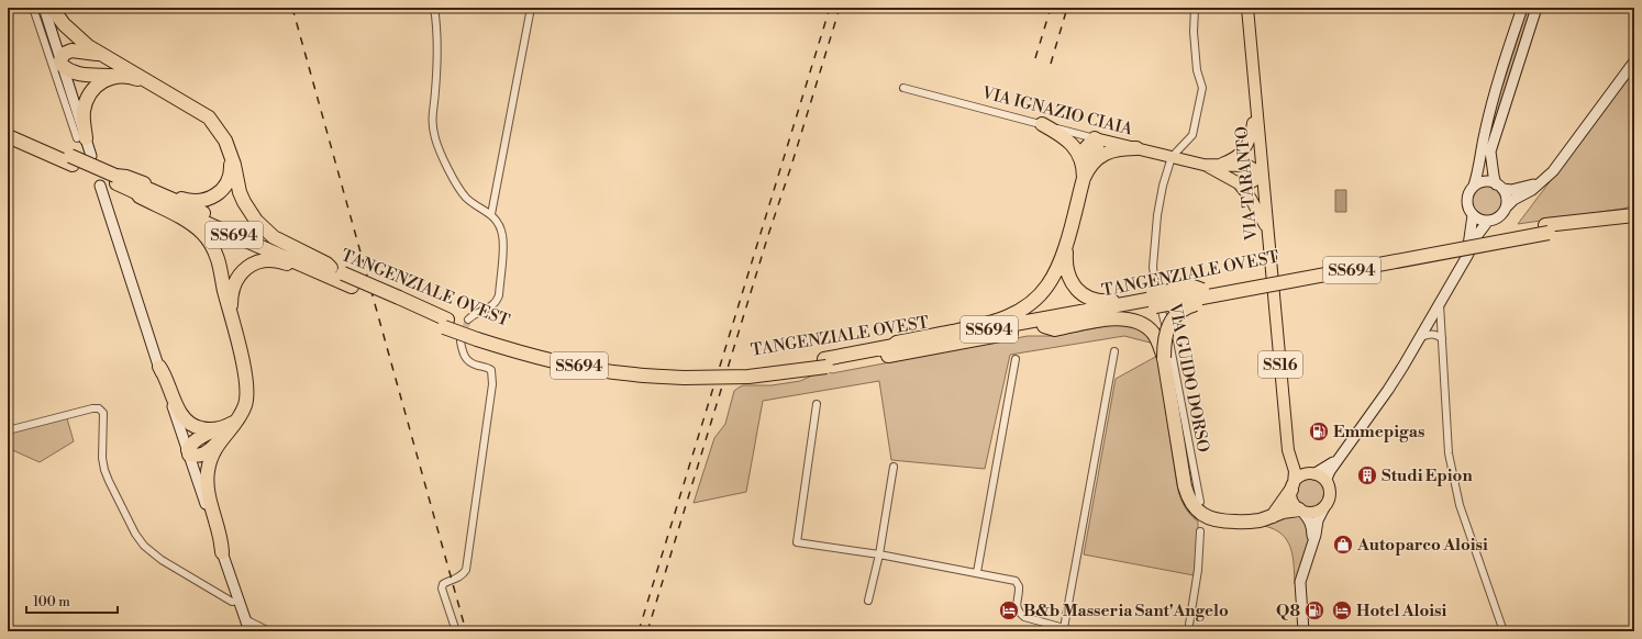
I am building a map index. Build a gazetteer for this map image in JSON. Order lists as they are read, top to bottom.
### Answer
{
  "streets": {
    "highway": ["SS694", "TANGENZIALE OVEST"],
    "main road": ["VIA IGNAZIO CIAIA", "VIA TARANTO", "SS16"],
    "street": ["VIA GUIDO DORSO"]
  },
  "crossings": [
    ["VIA IGNAZIO CIAIA", "VIA TARANTO"],
    ["VIA IGNAZIO CIAIA", "VIA GUIDO DORSO"]
  ],
  "places": {
    "fuel station": ["Emmepigas", "Q8"],
    "building": ["Studi Epion"],
    "shop": ["Autoparco Aloisi"],
    "hotel": ["B&b Masseria Sant'Angelo", "Hotel Aloisi"]
  },
  "scale_bar": "100 m"
}
